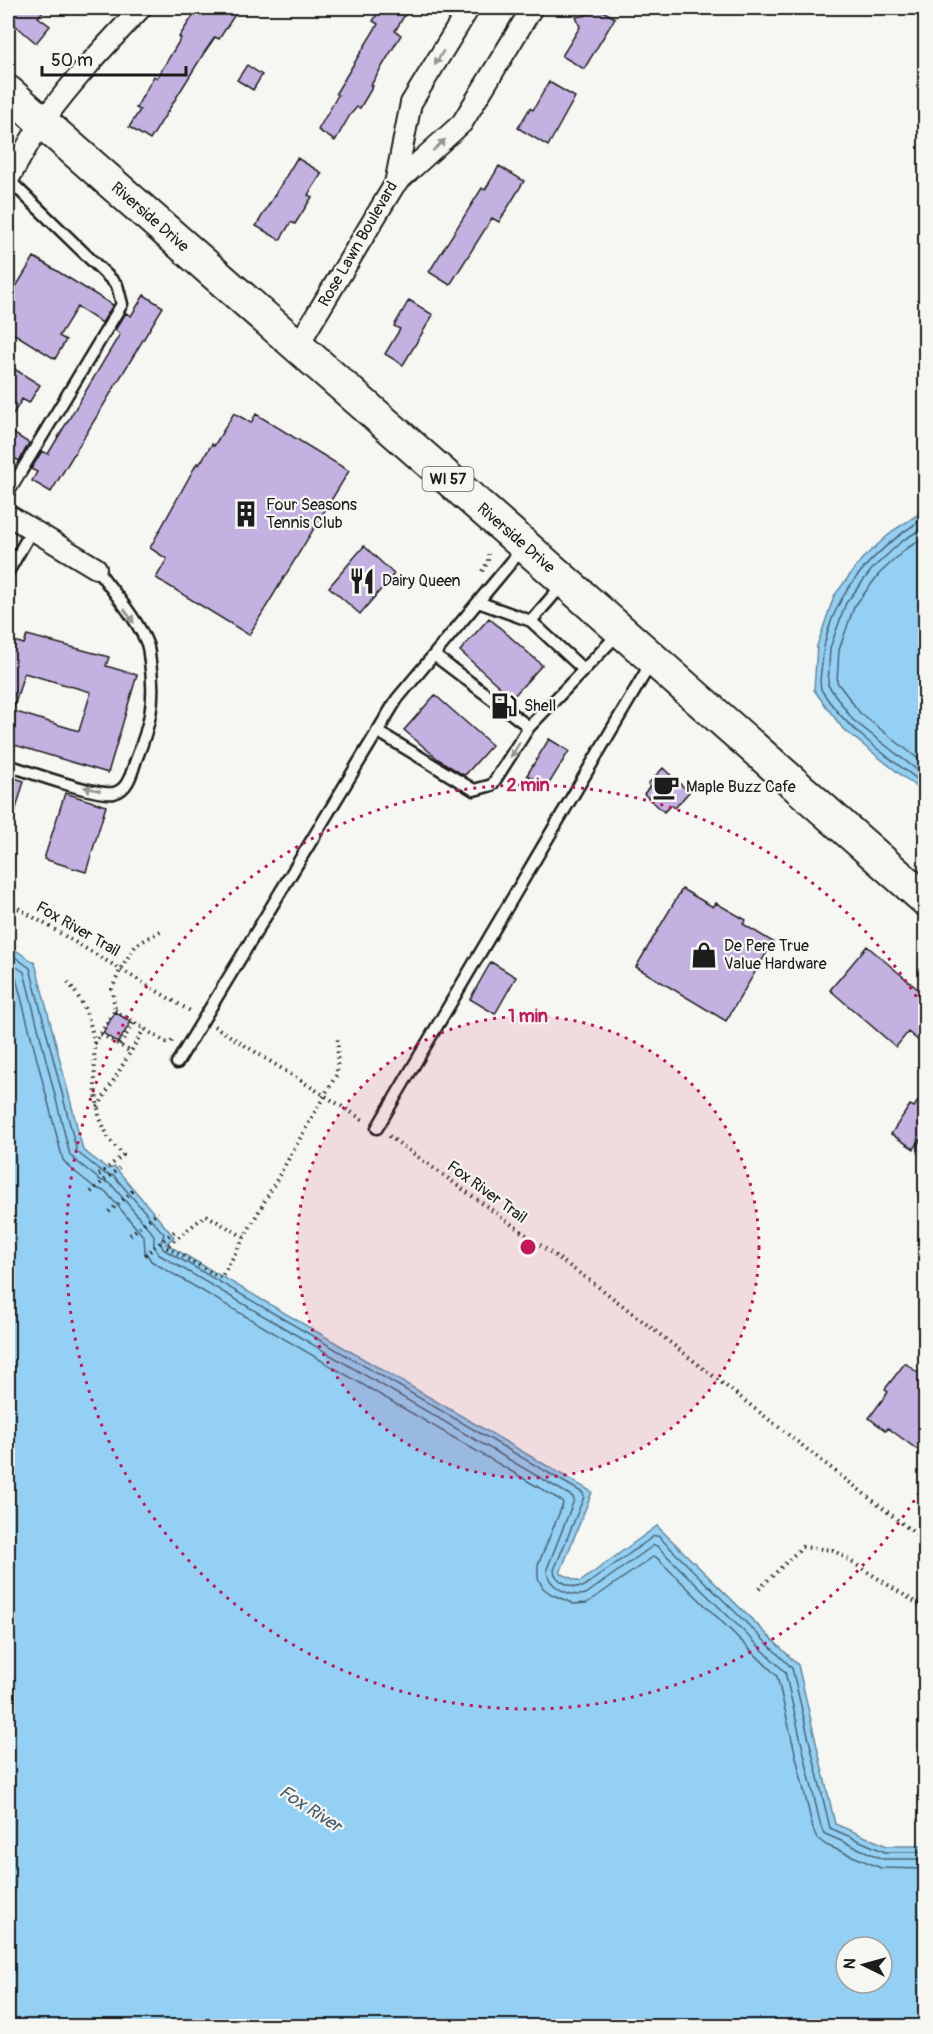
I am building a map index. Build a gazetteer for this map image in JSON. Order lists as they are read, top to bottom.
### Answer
{
  "streets": {
    "main road": ["Riverside Drive", "WI 57"],
    "street": ["Rose Lawn Boulevard"],
    "path": ["Fox River Trail"]
  },
  "crossings": [
    ["Riverside Drive", "Rose Lawn Boulevard"]
  ],
  "water": ["Fox River"],
  "places": {
    "building": ["Four Seasons Tennis Club"],
    "restaurant": ["Dairy Queen"],
    "fuel station": ["Shell"],
    "cafe": ["Maple Buzz Cafe"],
    "shop": ["De Pere True Value Hardware"]
  },
  "scale_bar": "50 m",
  "north": "left",
  "rings": ["2 min", "1 min"]
}
